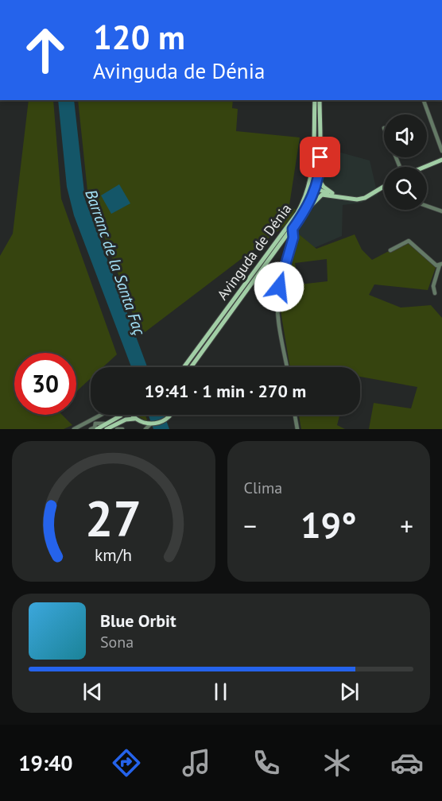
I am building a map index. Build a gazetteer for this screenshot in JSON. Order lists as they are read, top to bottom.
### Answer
{
  "streets": {
    "main road": ["Avinguda de Dénia"]
  },
  "water": ["Barranc de la Santa Faç"],
  "page": {
    "turn": ["120 m", "Avinguda de Dénia"],
    "limit": "30",
    "trip": "19:41 · 1 min · 270 m",
    "tile": "Clima",
    "heat": ["−", "19°", "+"],
    "song": ["Blue Orbit", "Sona"],
    "tabs": "19:40",
    "gauge": ["27", "km/h"]
  }
}
